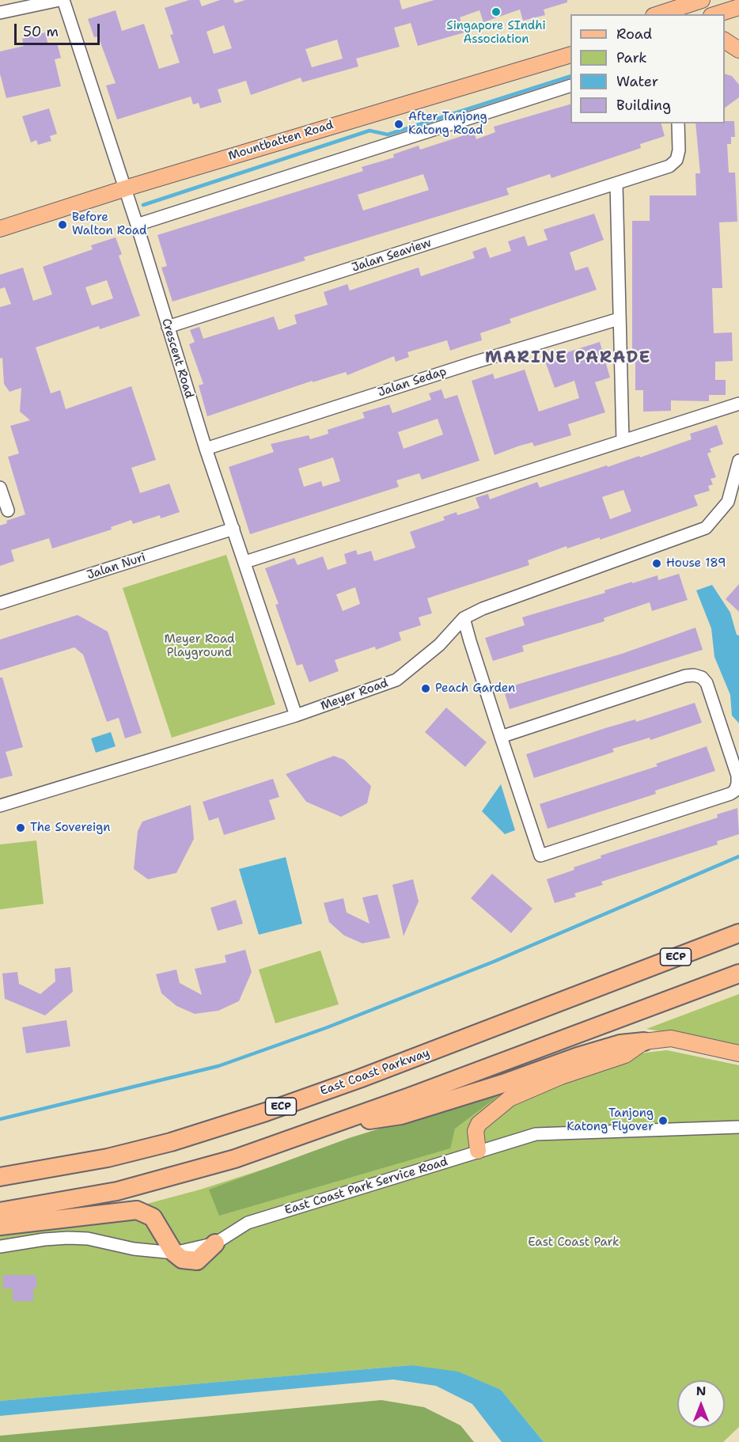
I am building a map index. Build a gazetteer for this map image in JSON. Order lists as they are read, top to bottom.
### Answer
{
  "streets": {
    "highway": ["ECP", "East Coast Parkway"],
    "main road": ["Mountbatten Road"],
    "street": [
      "Jalan Seaview",
      "Crescent Road",
      "Jalan Sedap",
      "Jalan Nuri",
      "Meyer Road",
      "East Coast Park Service Road"
    ]
  },
  "crossings": [
    ["Mountbatten Road", "Crescent Road"],
    ["Jalan Seaview", "Crescent Road"],
    ["Crescent Road", "Jalan Sedap"],
    ["Crescent Road", "Jalan Nuri"],
    ["Crescent Road", "Meyer Road"]
  ],
  "districts": ["MARINE PARADE"],
  "parks": ["Meyer Road Playground", "East Coast Park"],
  "places": [
    "Singapore SIndhi Association",
    "After Tanjong Katong Road",
    "Before Walton Road",
    "House 189",
    "Peach Garden",
    "The Sovereign",
    "Tanjong Katong Flyover"
  ],
  "legend": [
    "Road",
    "Park",
    "Water",
    "Building"
  ],
  "scale_bar": "50 m",
  "north": "top"
}
